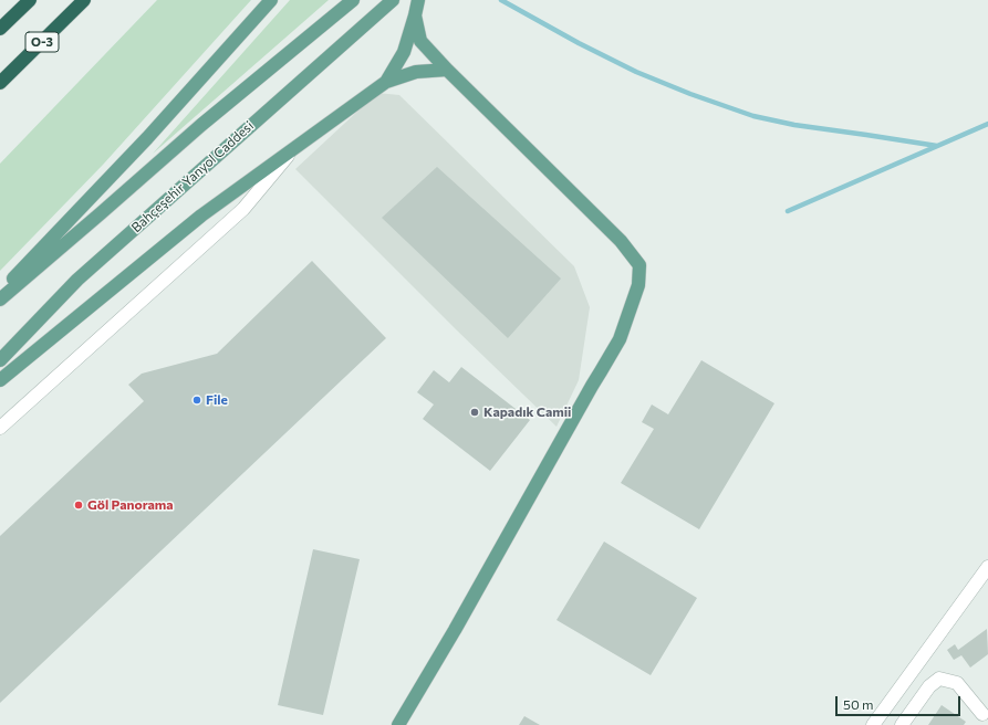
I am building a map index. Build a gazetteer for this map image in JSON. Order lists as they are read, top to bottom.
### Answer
{
  "streets": {
    "highway": ["O-3"],
    "main road": ["Bahçeşehir Yanyol Caddesi"]
  },
  "places": ["File", "Kapadık Camii", "Göl Panorama"],
  "scale_bar": "50 m"
}
